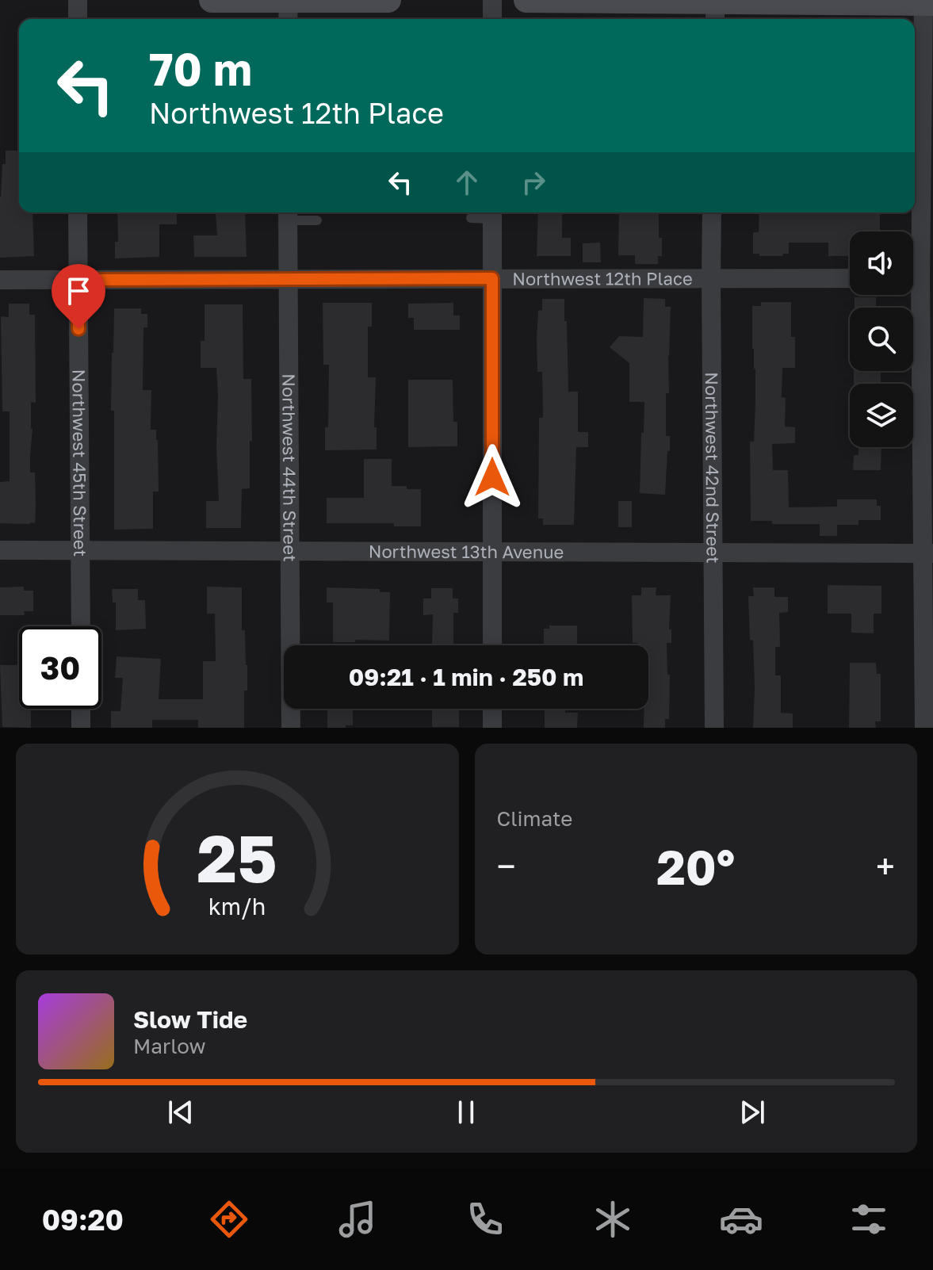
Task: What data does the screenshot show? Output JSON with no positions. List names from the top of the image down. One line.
{"streets":{"street":["Northwest 12th Place","Northwest 45th Street","Northwest 44th Street","Northwest 42nd Street","Northwest 13th Avenue"]},"crossings":[["Northwest 12th Place","Northwest 45th Street"],["Northwest 12th Place","Northwest 44th Street"],["Northwest 12th Place","Northwest 42nd Street"],["Northwest 45th Street","Northwest 13th Avenue"],["Northwest 44th Street","Northwest 13th Avenue"],["Northwest 42nd Street","Northwest 13th Avenue"]],"page":{"turn":["70 m","Northwest 12th Place"],"limit":"30","trip":"09:21 · 1 min · 250 m","tile":"Climate","heat":["−","20°","+"],"song":["Slow Tide","Marlow"],"tabs":"09:20","gauge":["25","km/h"]}}
